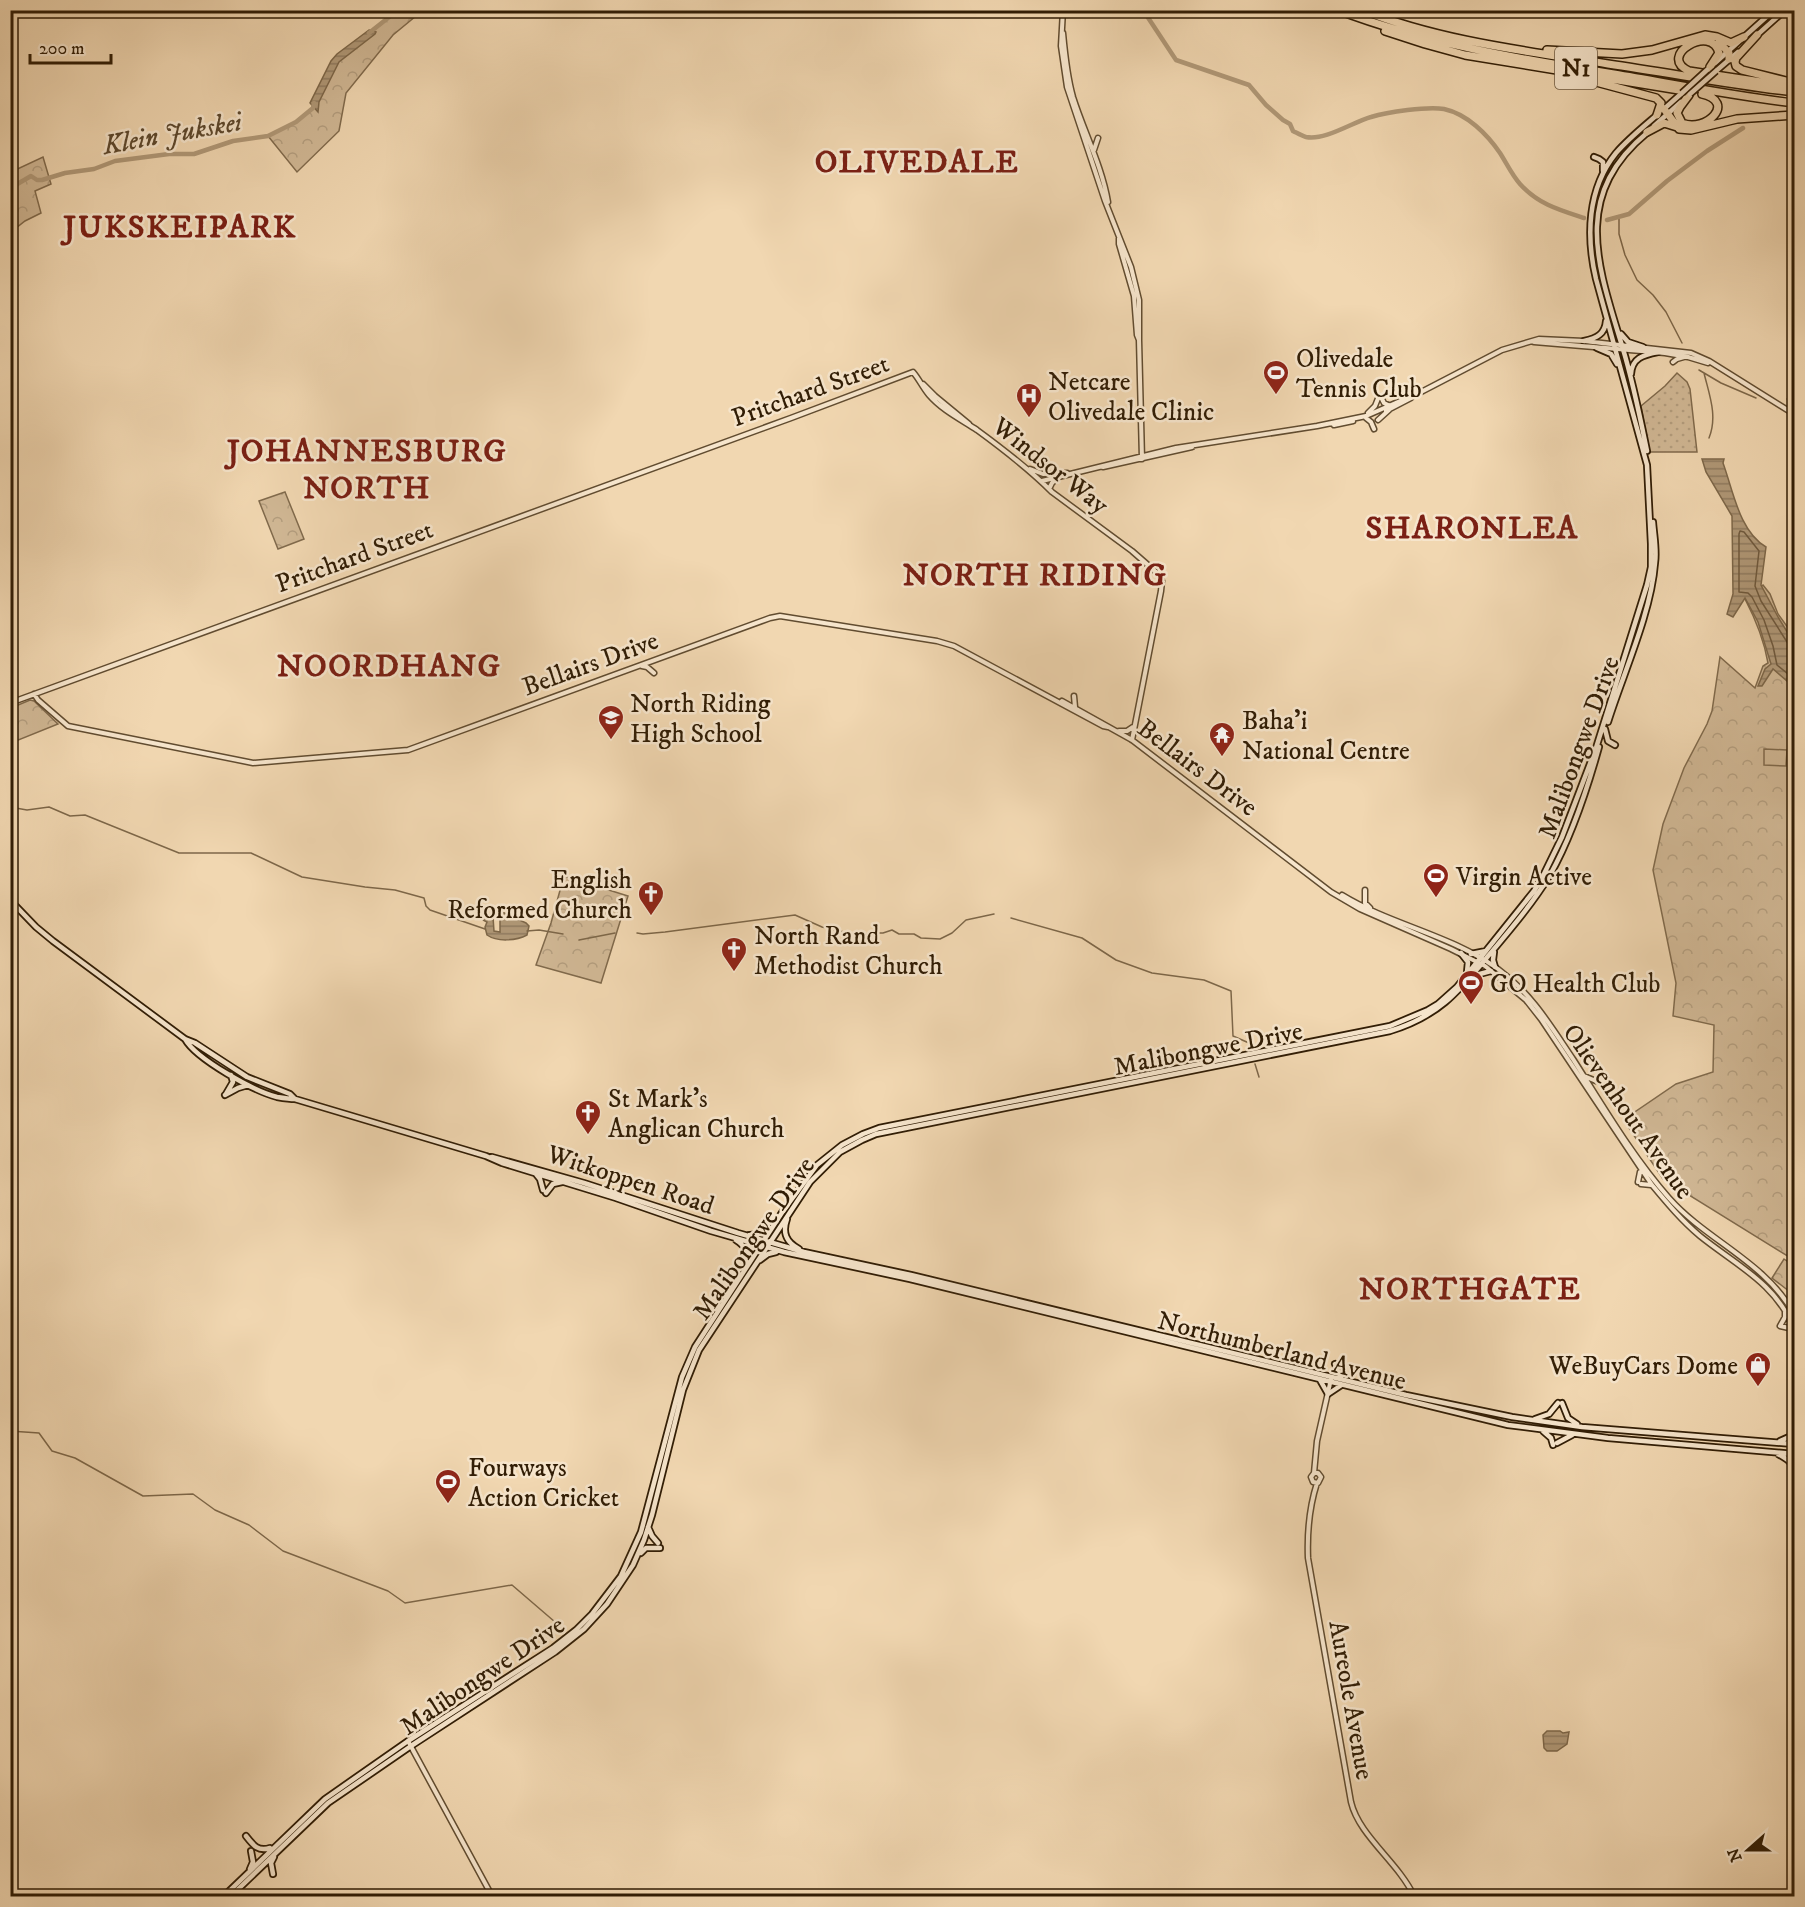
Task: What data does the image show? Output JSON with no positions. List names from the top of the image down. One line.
{"streets":{"highway":["N1"],"main road":["Malibongwe Drive","Witkoppen Road","Northumberland Avenue"],"street":["Pritchard Street","Windsor Way","Bellairs Drive","Olievenhout Avenue","Aureole Avenue"]},"crossings":[["Pritchard Street","Windsor Way"],["Pritchard Street","Bellairs Drive"],["Bellairs Drive","Malibongwe Drive"],["Bellairs Drive","Olievenhout Avenue"],["Malibongwe Drive","Olievenhout Avenue"],["Malibongwe Drive","Witkoppen Road"],["Malibongwe Drive","Northumberland Avenue"],["Witkoppen Road","Northumberland Avenue"],["Northumberland Avenue","Aureole Avenue"]],"districts":["OLIVEDALE","JUKSKEIPARK","JOHANNESBURG NORTH","SHARONLEA","NORTH RIDING","NOORDHANG","NORTHGATE"],"water":["Klein Jukskei"],"places":{"sports":["Olivedale Tennis Club","Virgin Active","GO Health Club","Fourways Action Cricket"],"hospital":["Netcare Olivedale Clinic"],"school or university":["North Riding High School"],"temple":["Baha'i National Centre"],"church":["English Reformed Church","North Rand Methodist Church","St Mark's Anglican Church"],"shop":["WeBuyCars Dome"]},"scale_bar":"200 m","north":"left"}
